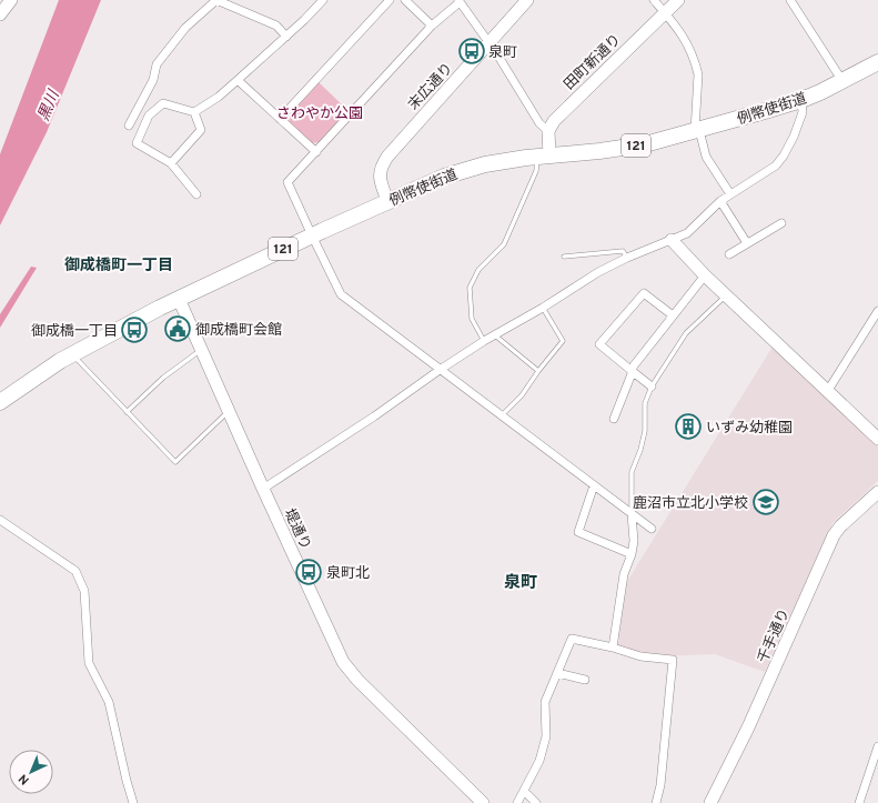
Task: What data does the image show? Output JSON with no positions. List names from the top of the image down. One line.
{"streets":{"highway":["例幣使街道","121"],"street":["田町新通り","末広通り","堤通り","千手通り"]},"crossings":[["末広通り","例幣使街道"],["例幣使街道","堤通り"]],"districts":["御成橋町一丁目","泉町"],"water":["黒川"],"parks":["さわやか公園"],"places":{"bus stop":["泉町","御成橋一丁目","泉町北"],"public building":["御成橋町会館"],"building":["いずみ幼稚園"],"school or university":["鹿沼市立北小学校"]},"north":"bottom left"}
